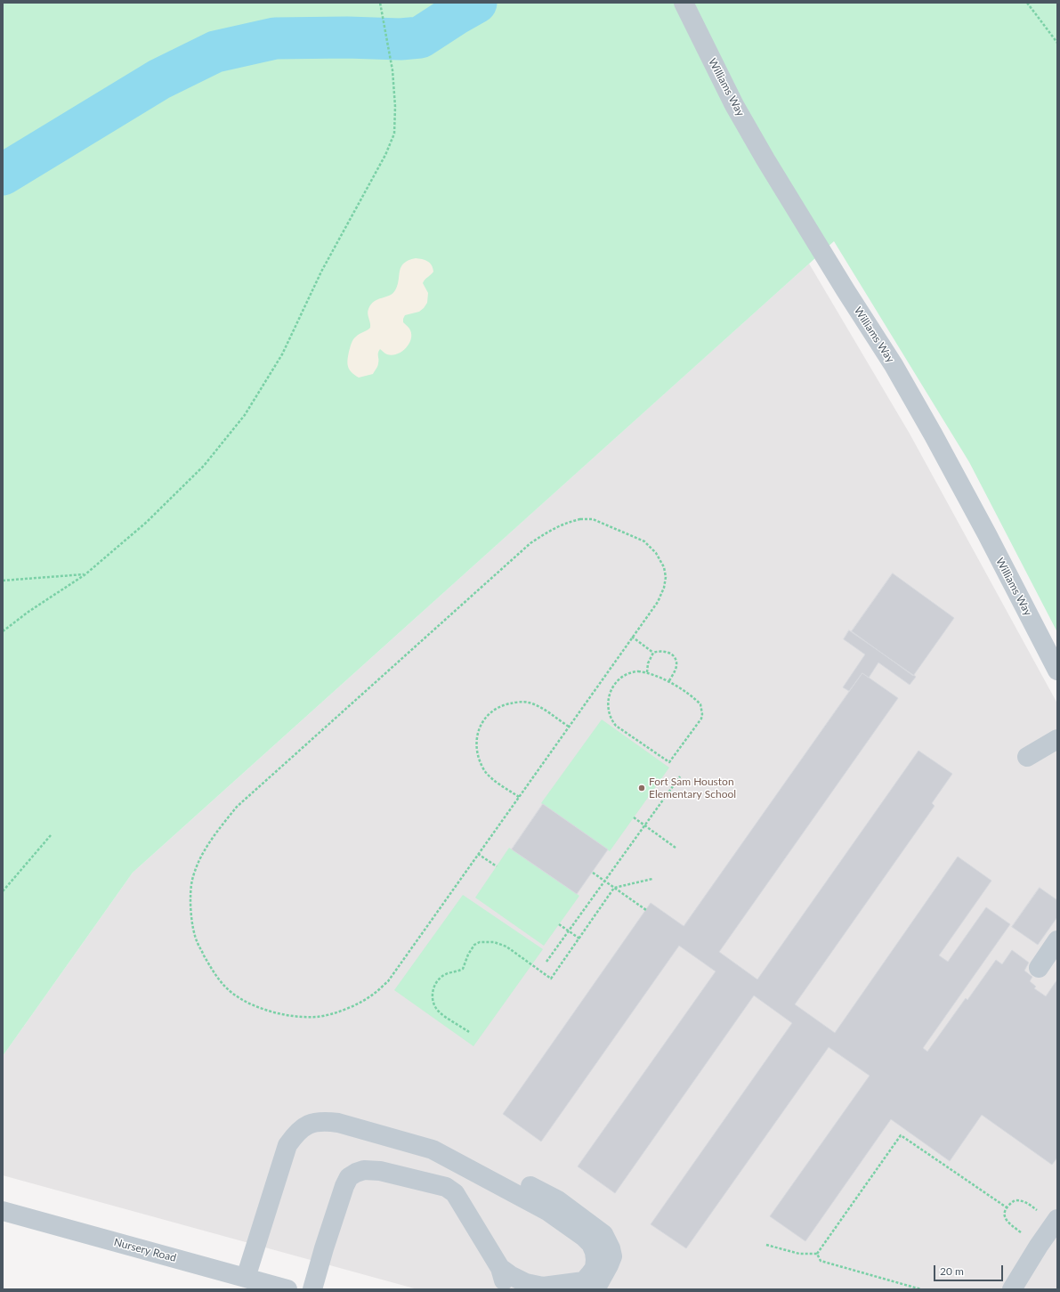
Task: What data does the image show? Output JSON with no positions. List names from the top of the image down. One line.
{"streets":{"street":["Williams Way","Nursery Road"]},"places":["Fort Sam Houston Elementary School"],"scale_bar":"20 m"}
